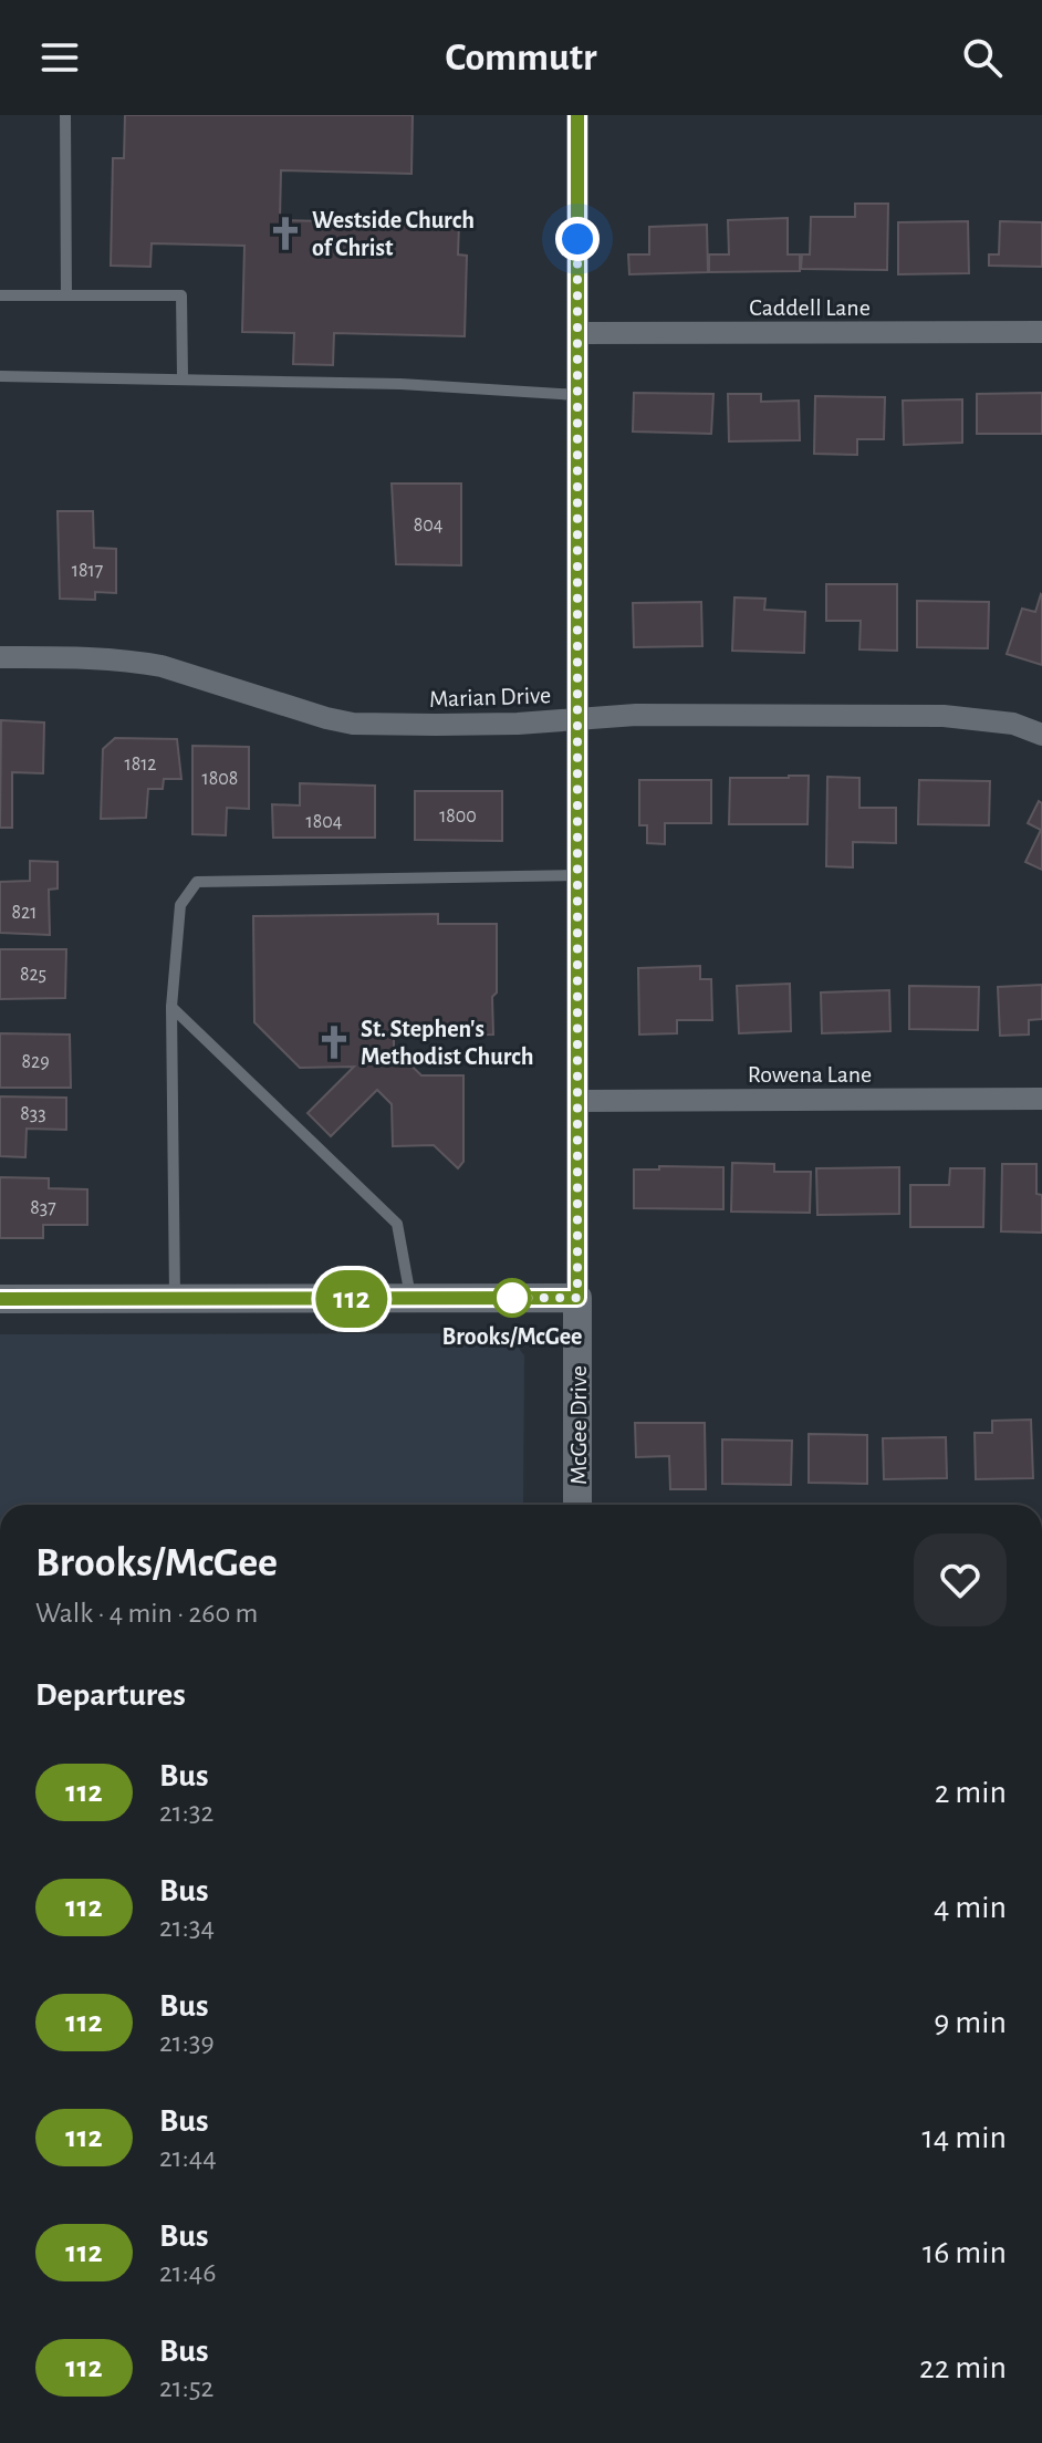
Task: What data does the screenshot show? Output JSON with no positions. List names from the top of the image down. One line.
{"streets":{"street":["Caddell Lane","Marian Drive","Rowena Lane","McGee Drive"]},"crossings":[["Caddell Lane","McGee Drive"],["Marian Drive","McGee Drive"],["Rowena Lane","McGee Drive"]],"places":{"church":["Westside Church of Christ","St. Stephen's Methodist Church"],"other":["Brooks/McGee"]},"lines":["bus line 112"],"house_numbers":["804","1817","1812","1808","1800","1804","821","825","829","833","837"],"page":{"header":"Commutr","on_map":"112","heading":[["Brooks/McGee","Walk · 4 min · 260 m"],"Departures"],"list":[{"mark":"112","name":"Bus","note":"21:32","value":"2 min"},{"mark":"112","name":"Bus","note":"21:34","value":"4 min"},{"mark":"112","name":"Bus","note":"21:39","value":"9 min"},{"mark":"112","name":"Bus","note":"21:44","value":"14 min"},{"mark":"112","name":"Bus","note":"21:46","value":"16 min"},{"mark":"112","name":"Bus","note":"21:52","value":"22 min"}]}}
